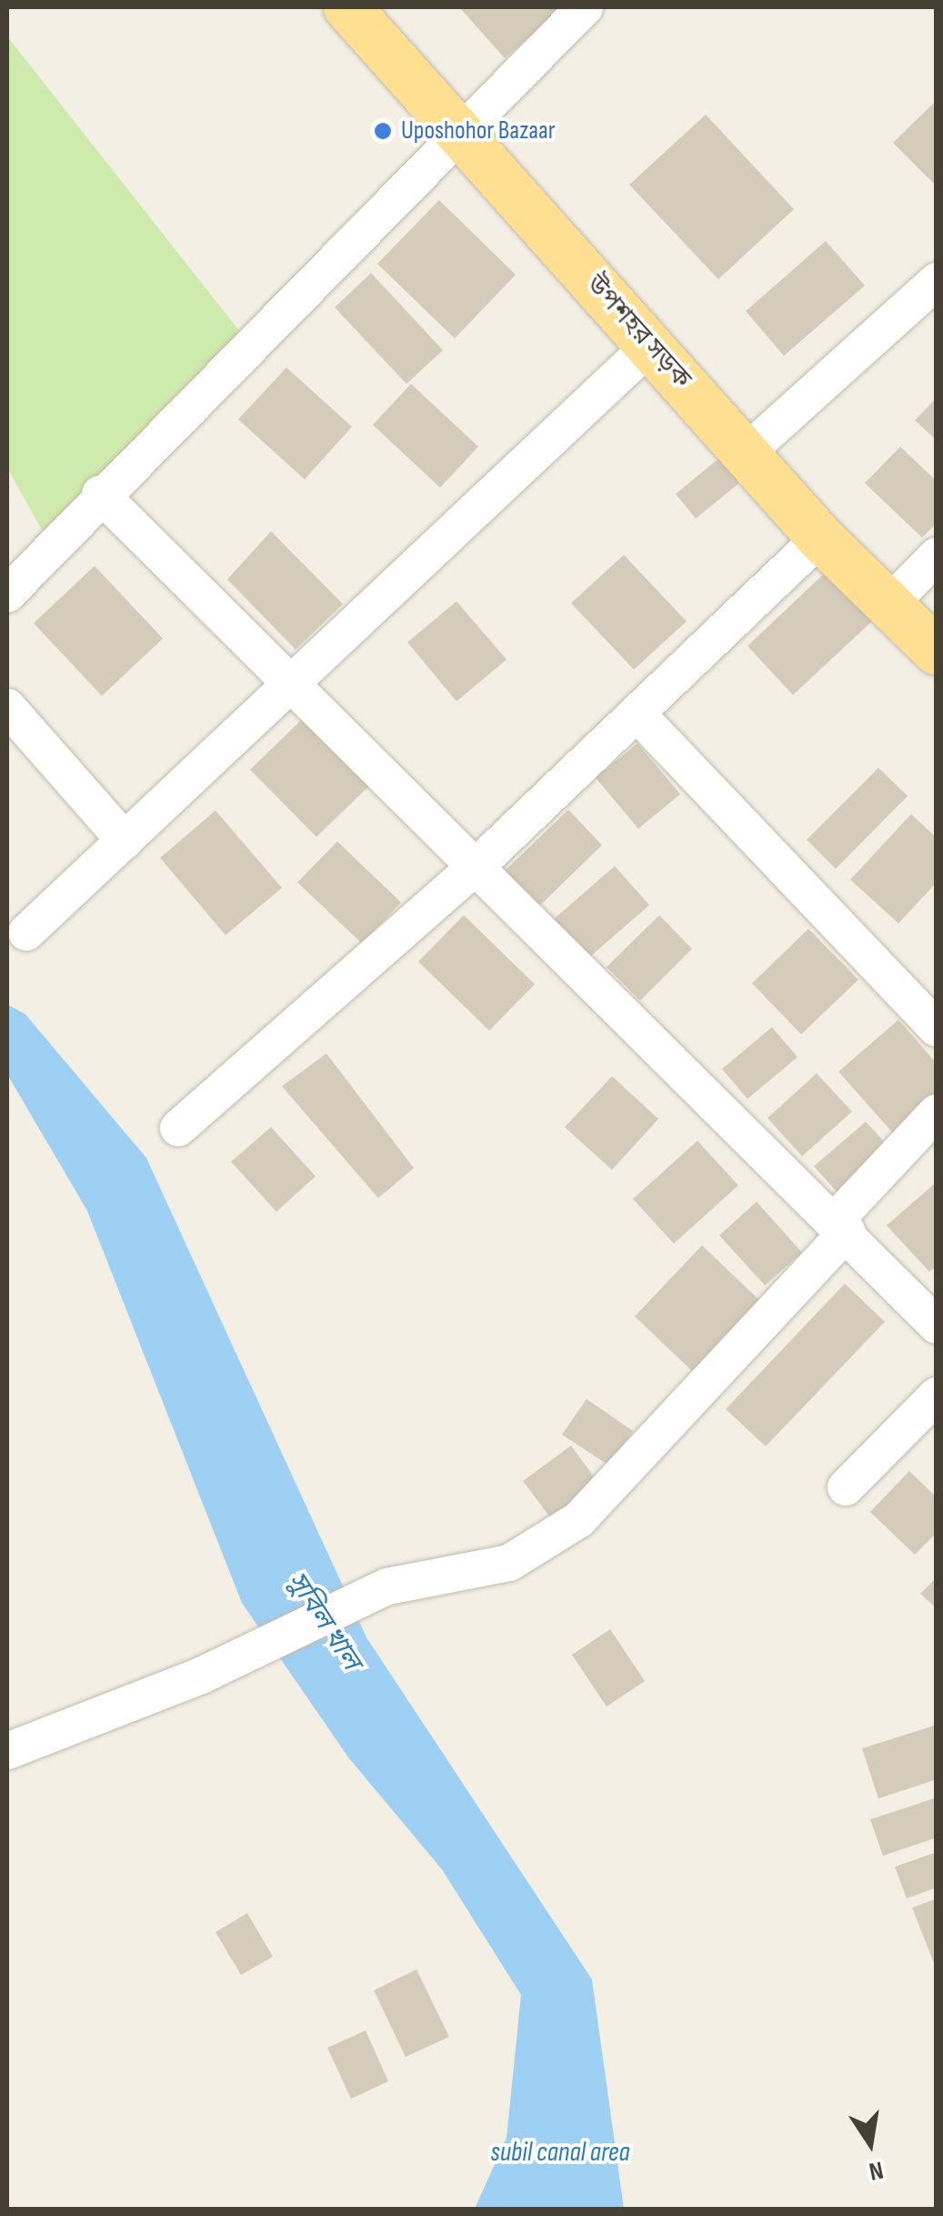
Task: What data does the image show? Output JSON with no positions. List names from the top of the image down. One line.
{"streets":{"main road":["উপশহর সড়ক"]},"water":["সুবিল খাল","subil canal area"],"places":["Uposhohor Bazaar"],"north":"bottom"}
